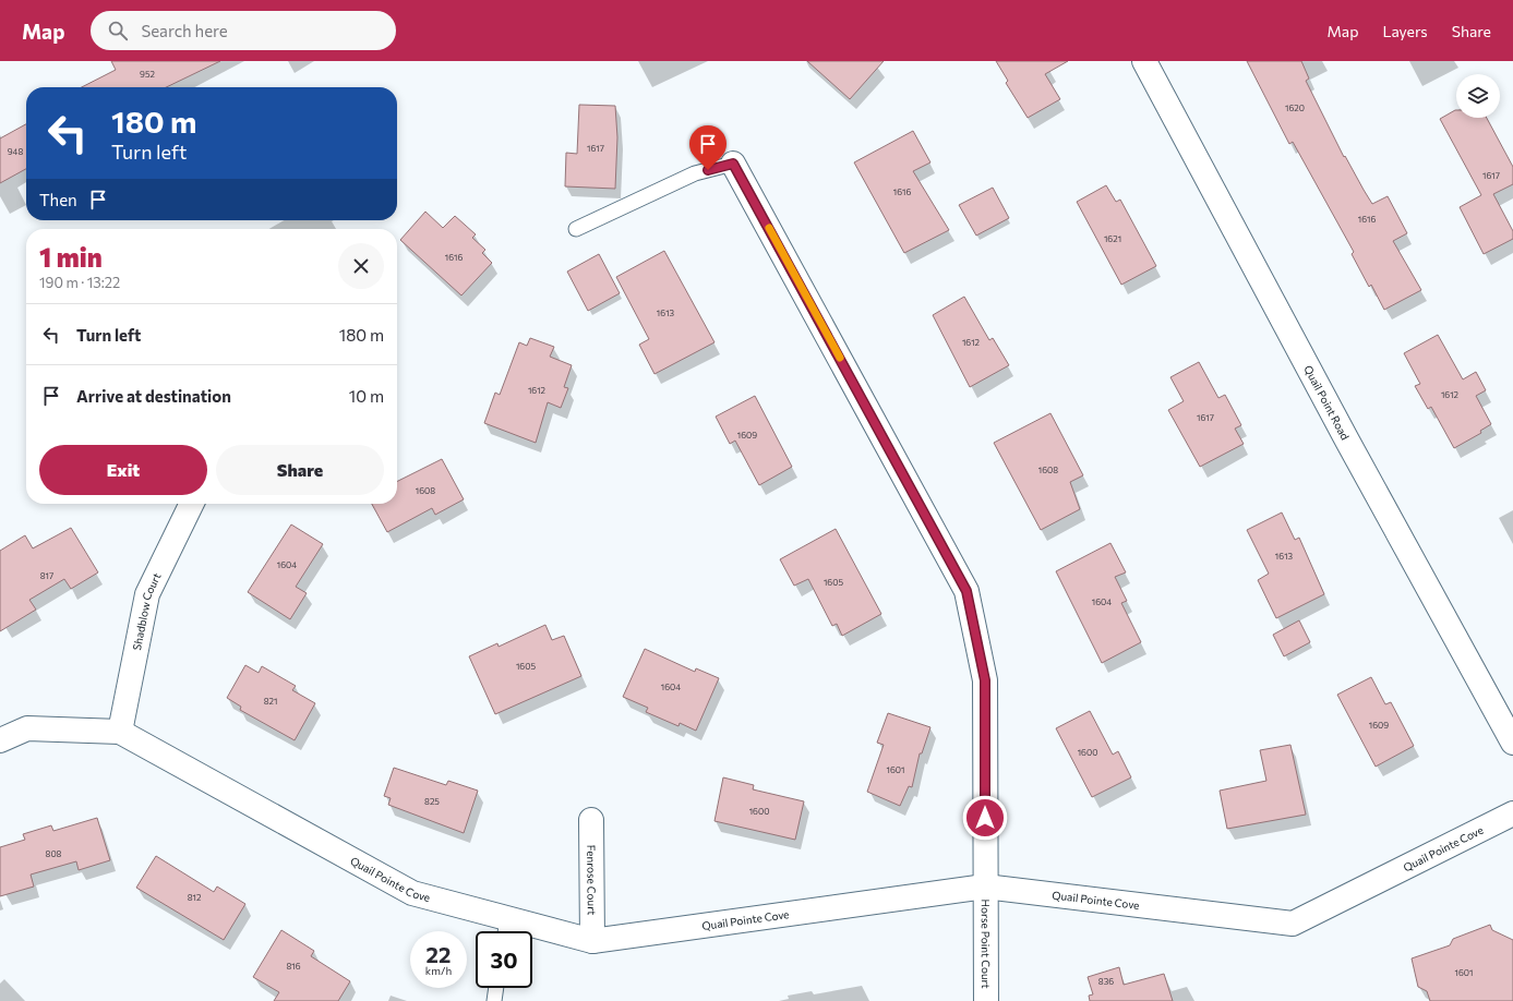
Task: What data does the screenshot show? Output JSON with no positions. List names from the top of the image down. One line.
{"streets":{"street":["Quail Point Road","Shadblow Court","Quail Pointe Cove","Fenrose Court","Horse Point Court"]},"crossings":[["Shadblow Court","Quail Pointe Cove"],["Quail Pointe Cove","Fenrose Court"],["Quail Pointe Cove","Horse Point Court"]],"house_numbers":["952","1620","1617","948","1617","1616","1616","1621","1616","1613","1612","1612","1612","1617","1609","1608","1608","1613","1604","817","1605","1604","1605","1604","821","1609","1600","1601","825","1600","808","812","816","1601","836"],"page":{"header":"Map","search":"Search here","nav":["Map","Layers","Share"],"turn":["180 m","Turn left"],"then":"Then","heading":["1 min","190 m · 13:22"],"list":[{"name":"Turn left","value":"180 m"},{"name":"Arrive at destination","value":"10 m"}],"buttons":["Exit","Share"],"speed":"22 km/h","limit":"30"}}
